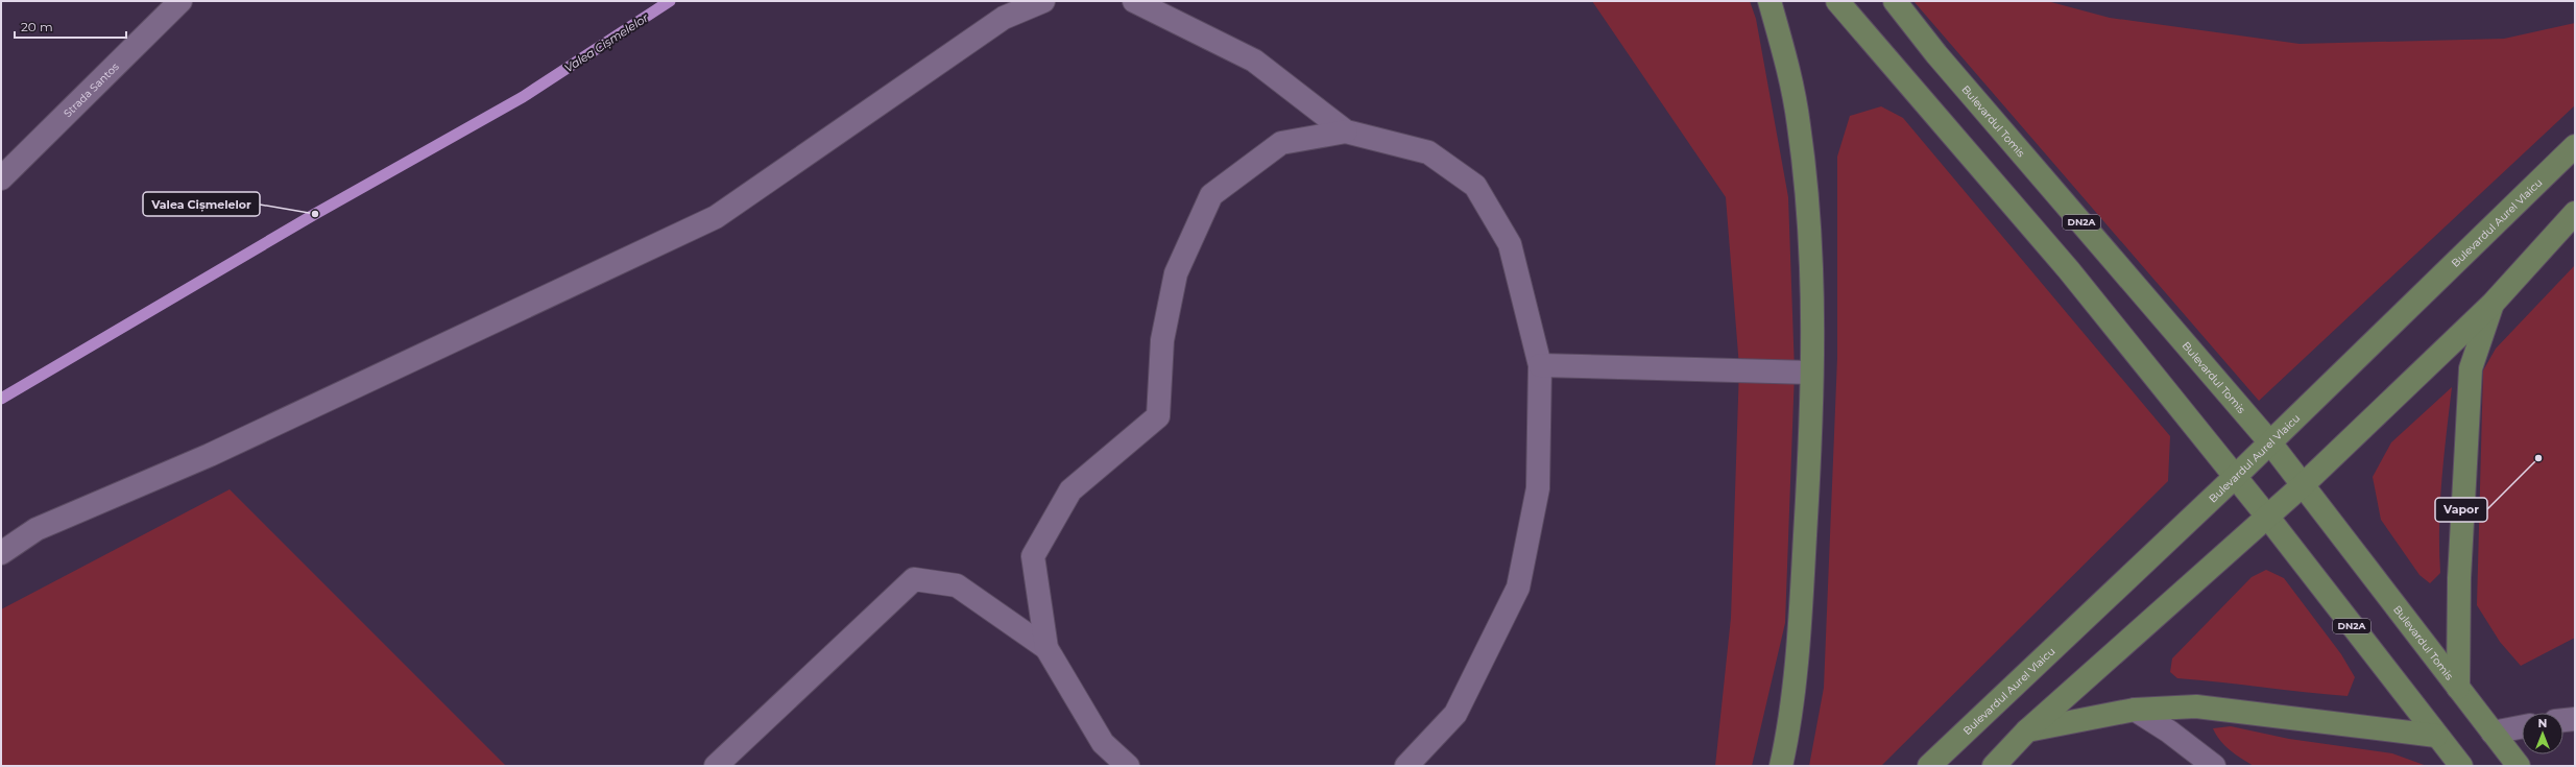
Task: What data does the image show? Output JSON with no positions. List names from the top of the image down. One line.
{"streets":{"main road":["Bulevardul Tomis","DN2A","Bulevardul Aurel Vlaicu"],"street":["Strada Santos"]},"crossings":[["Bulevardul Tomis","Bulevardul Aurel Vlaicu"],["DN2A","Bulevardul Aurel Vlaicu"]],"water":["Valea Cișmelelor"],"places":["Valea Cișmelelor","Vapor"],"scale_bar":"20 m","north":"top"}
